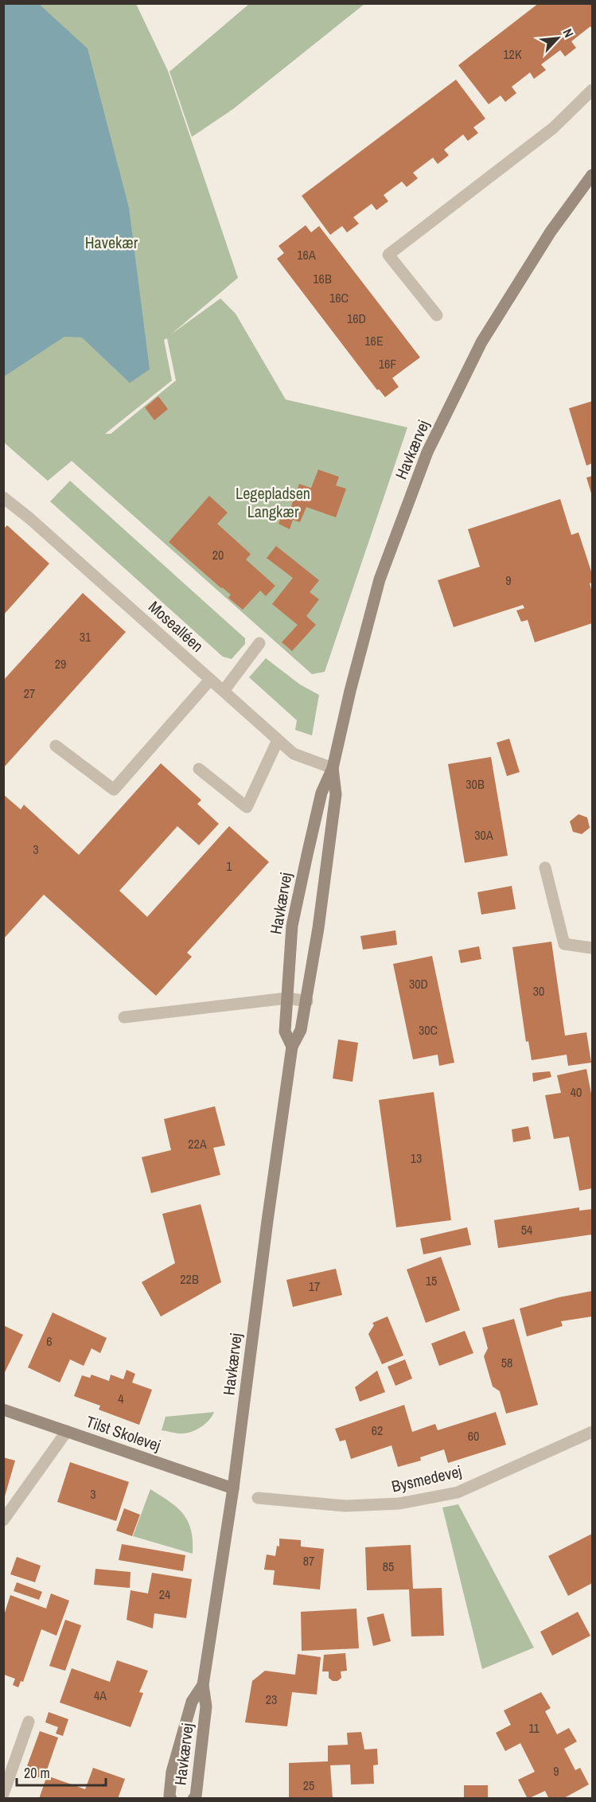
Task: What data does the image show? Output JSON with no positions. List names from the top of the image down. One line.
{"streets":{"street":["Havkærvej","Mosealléen","Tilst Skolevej","Bysmedevej"]},"crossings":[["Havkærvej","Mosealléen"],["Havkærvej","Tilst Skolevej"]],"parks":["Havekær","Legepladsen Langkær"],"house_numbers":["12K","16A","16B","16C","16D","16E","16F","20","9","31","29","27","30B","30A","3","1","30D","30","30C","40","22A","13","54","22B","15","17","6","58","4","62","60","3","87","85","24","4A","23","11","9","25"],"scale_bar":"20 m","north":"top right"}
